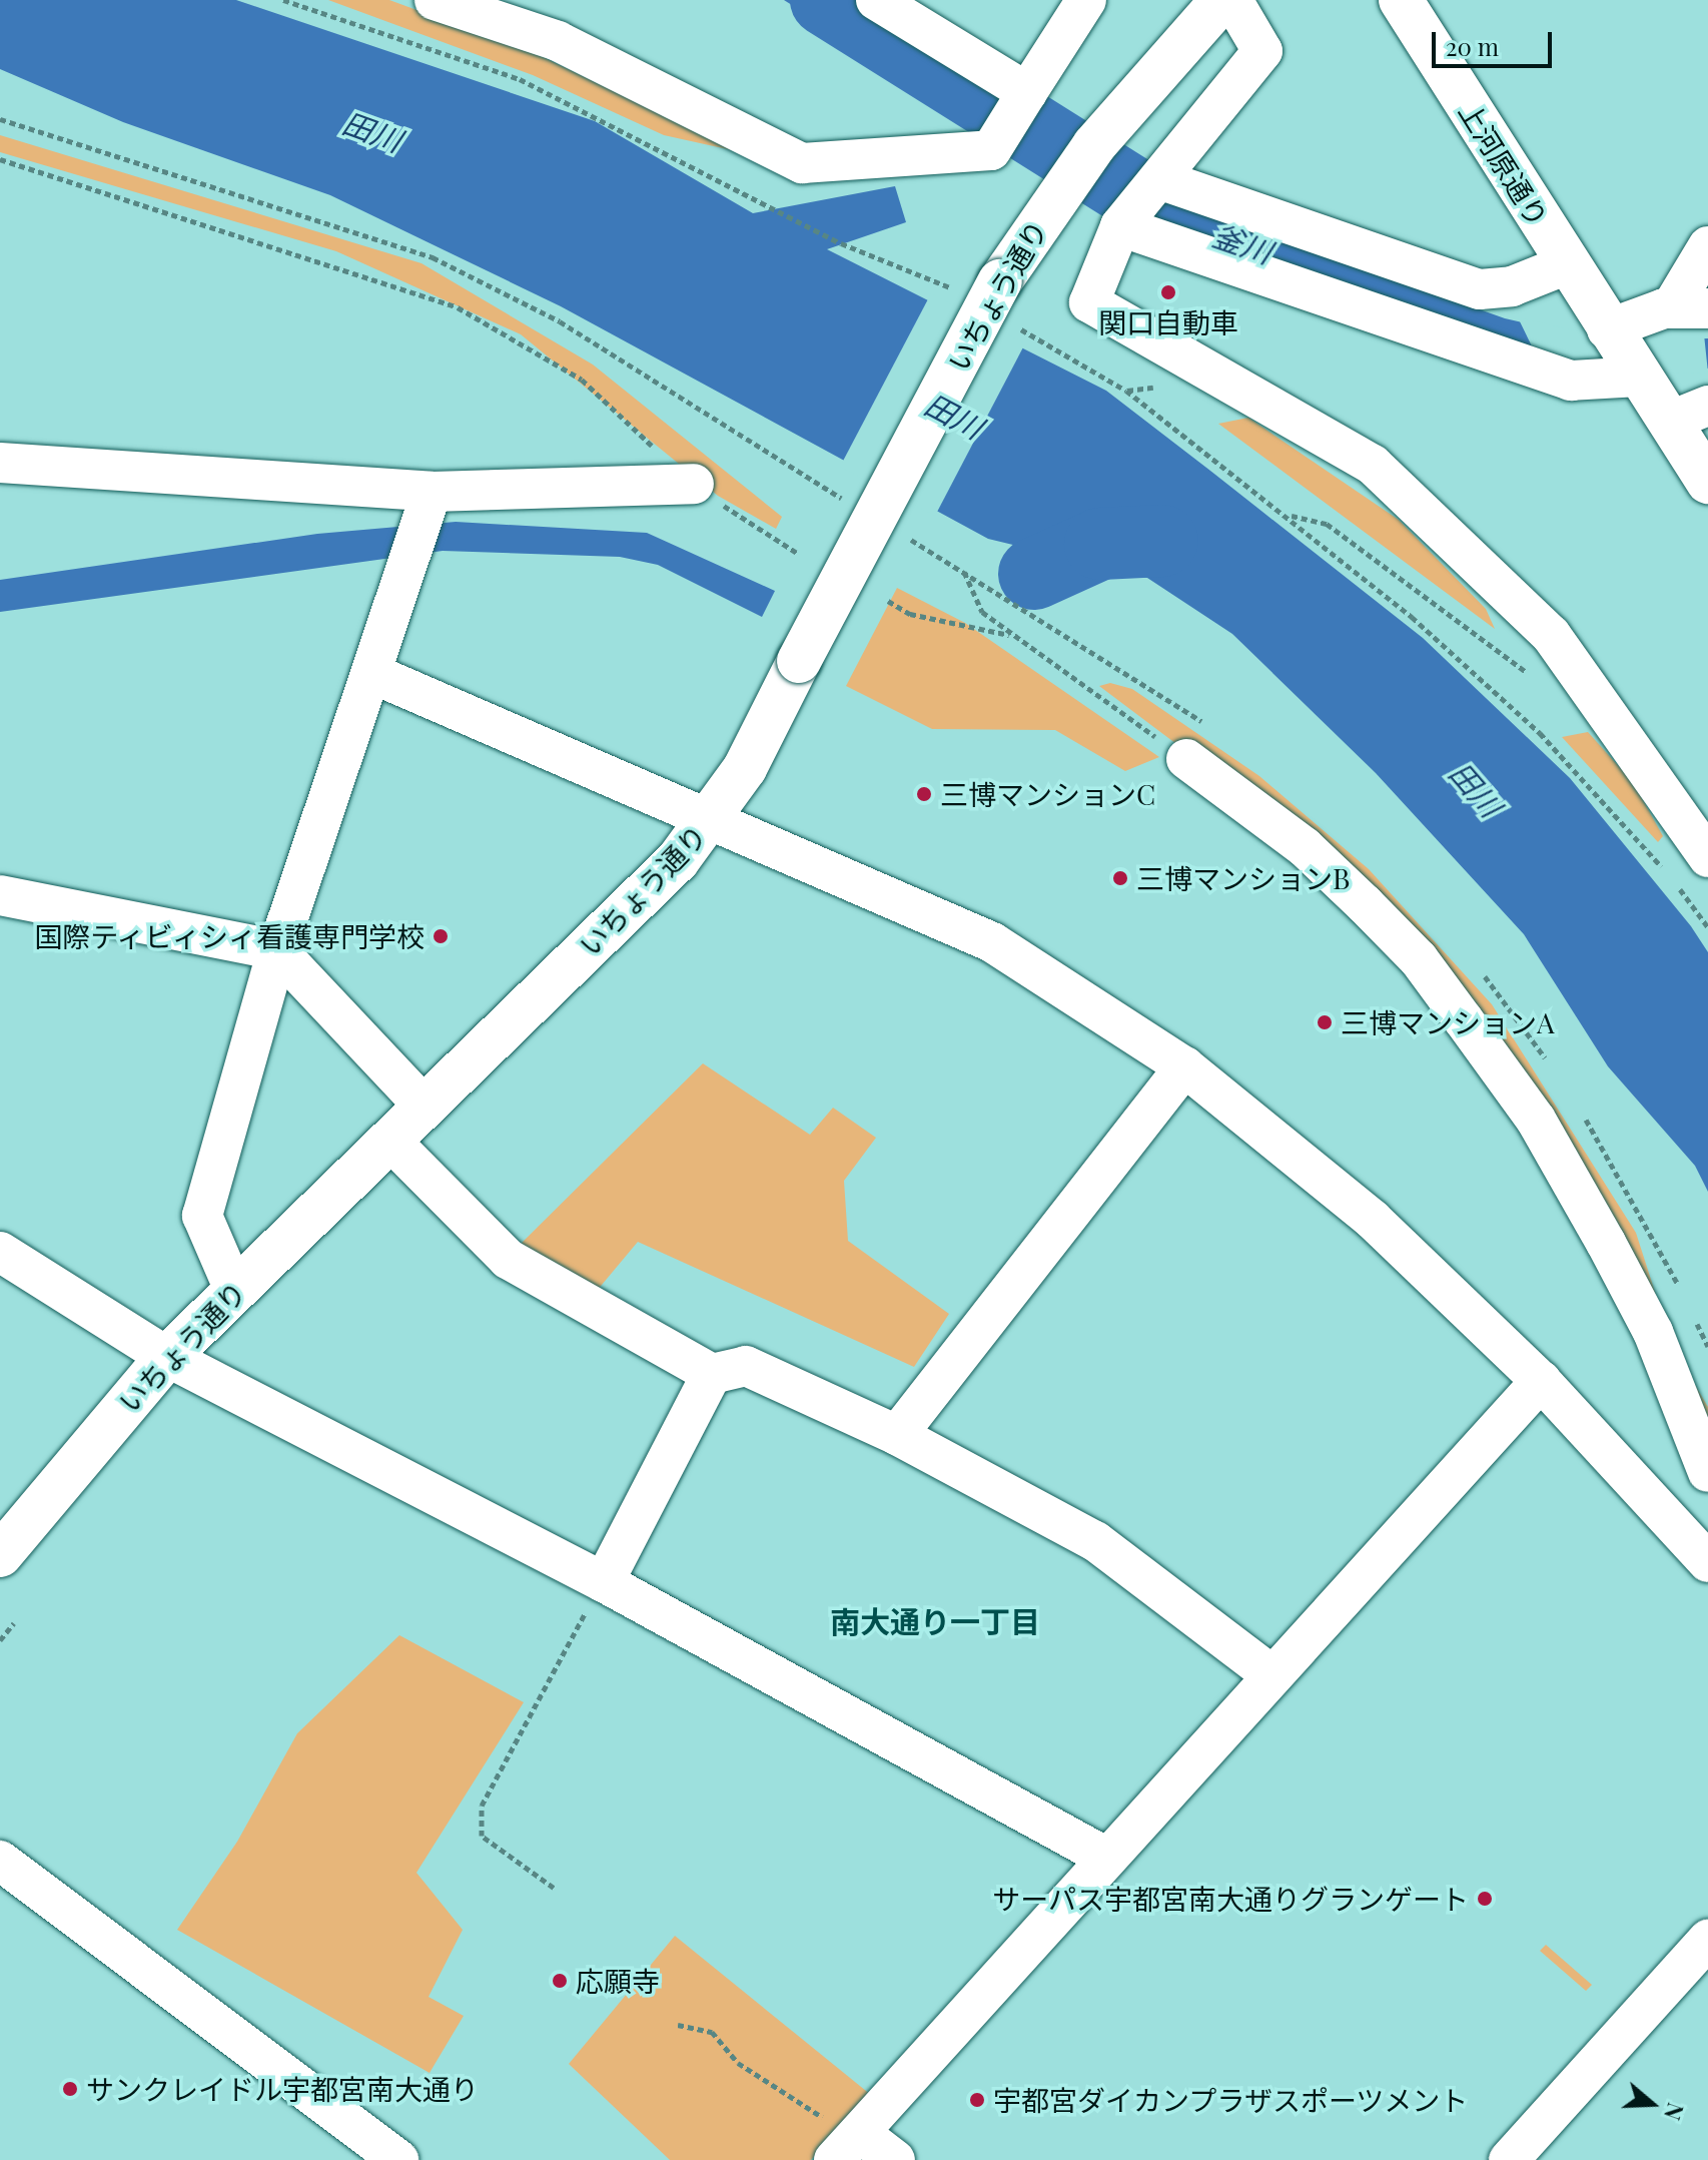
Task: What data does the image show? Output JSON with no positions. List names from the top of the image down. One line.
{"streets":{"street":["上河原通り","いちょう通り"]},"districts":["南大通り一丁目"],"water":["田川","釜川"],"places":["関口自動車","三博マンションC","三博マンションB","国際ティビィシィ看護専門学校","三博マンションA","サーパス宇都宮南大通りグランゲート","応願寺","サンクレイドル宇都宮南大通り","宇都宮ダイカンプラザスポーツメント"],"scale_bar":"20 m","north":"right"}
